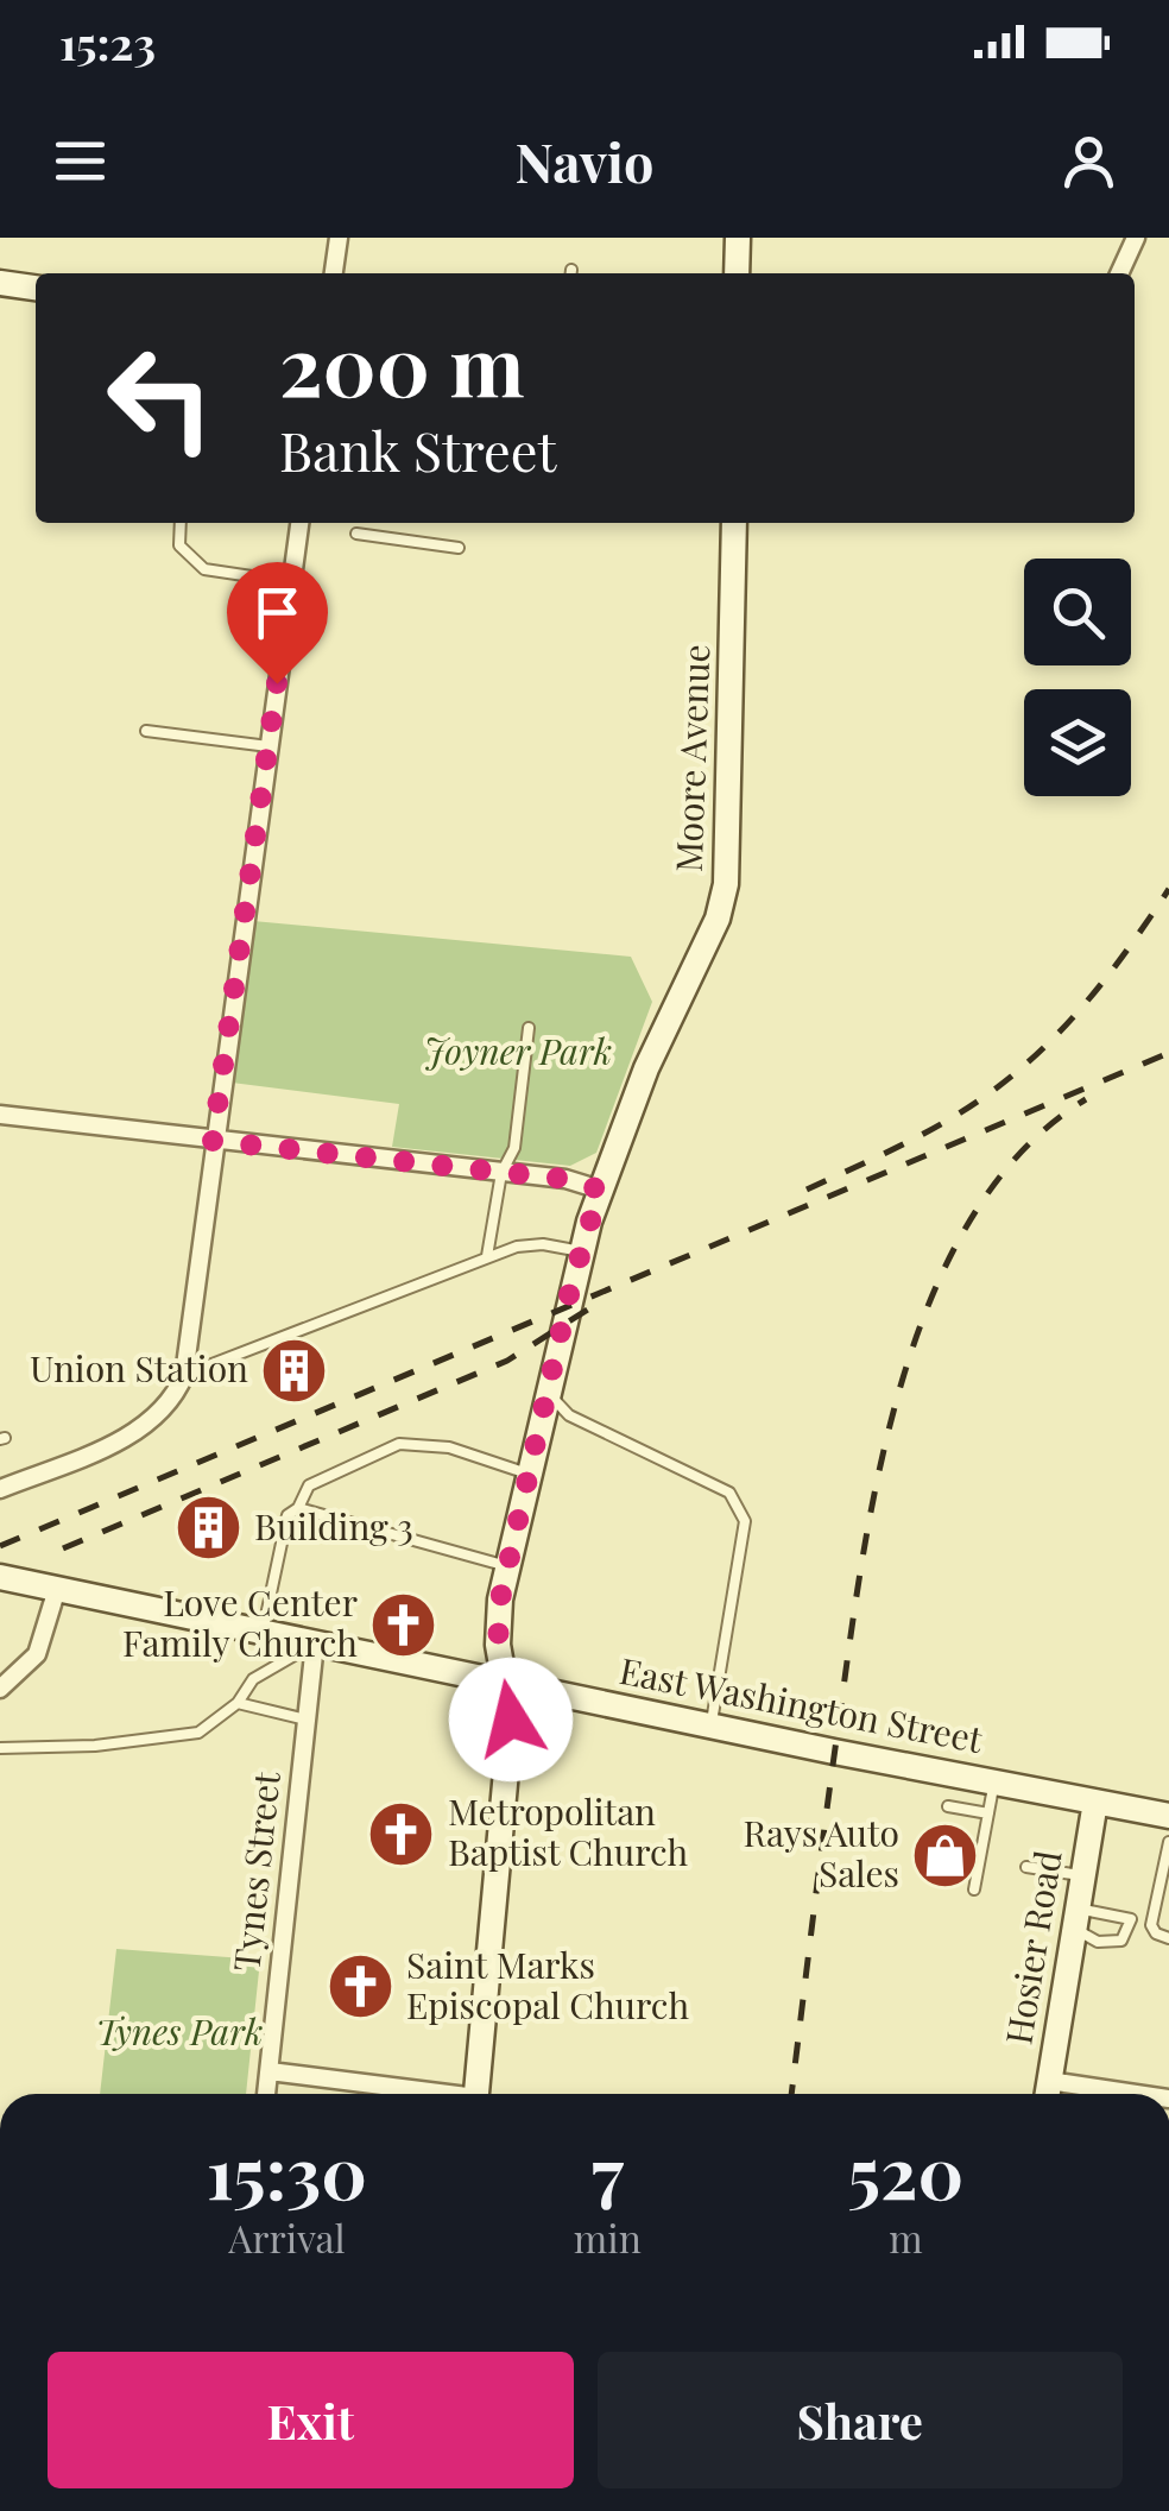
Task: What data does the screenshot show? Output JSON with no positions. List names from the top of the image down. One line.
{"streets":{"street":["Moore Avenue","East Washington Street","Tynes Street","Hosier Road"]},"crossings":[["Moore Avenue","East Washington Street"],["East Washington Street","Tynes Street"],["East Washington Street","Hosier Road"]],"parks":["Joyner Park","Tynes Park"],"places":{"building":["Union Station","Building 3"],"church":["Love Center Family Church","Metropolitan Baptist Church","Saint Marks Episcopal Church"],"shop":["Rays Auto Sales"]},"page":{"status":"15:23","header":"Navio","turn":["200 m","Bank Street"],"eta":["15:30","Arrival","7","min","520","m"],"buttons":["Exit","Share"]}}
